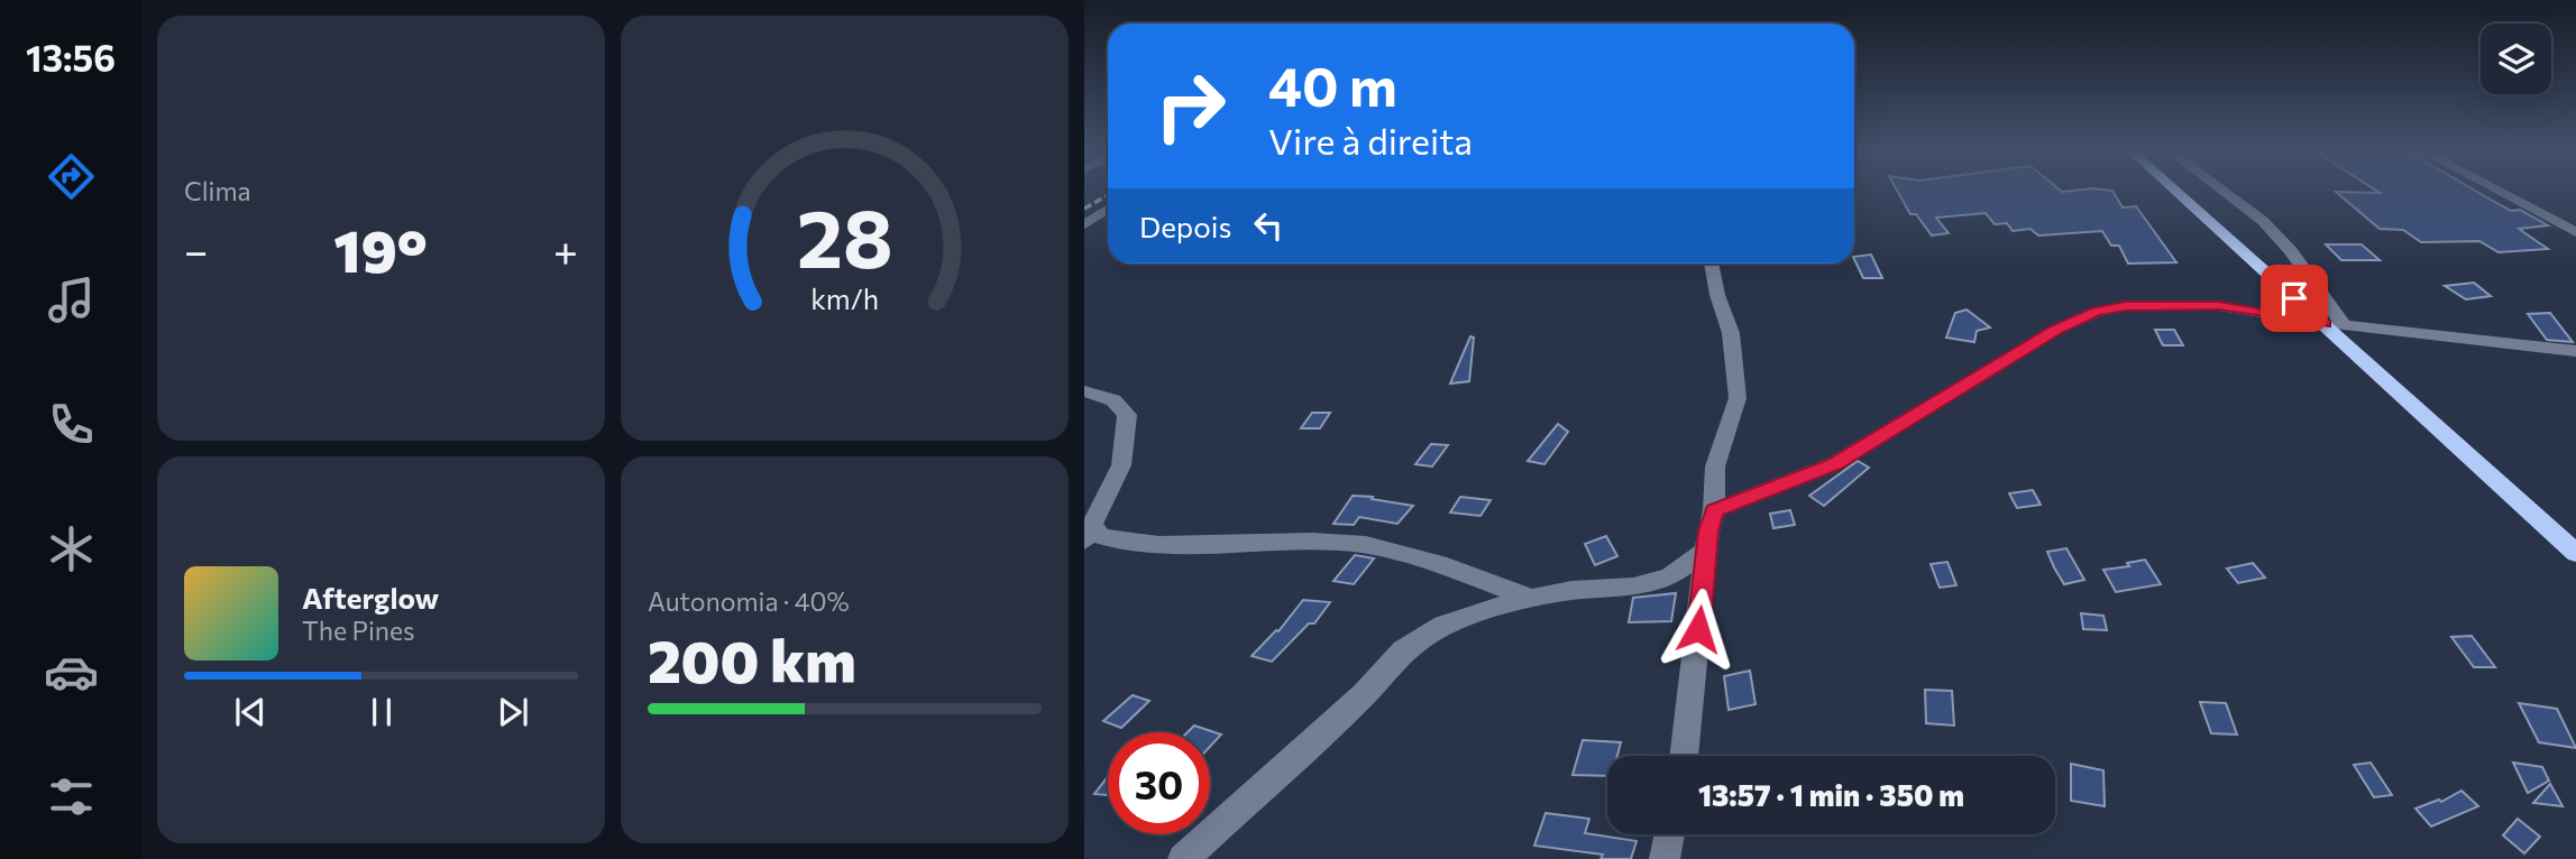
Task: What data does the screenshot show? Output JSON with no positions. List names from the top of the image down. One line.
{"page":{"tabs":"13:56","tile":["Clima",["Autonomia · 40%","200 km"]],"turn":["40 m","Vire à direita"],"then":"Depois","heat":["−","19°","+"],"song":["Afterglow","The Pines"],"limit":"30","trip":"13:57 · 1 min · 350 m","gauge":["28","km/h"]}}
